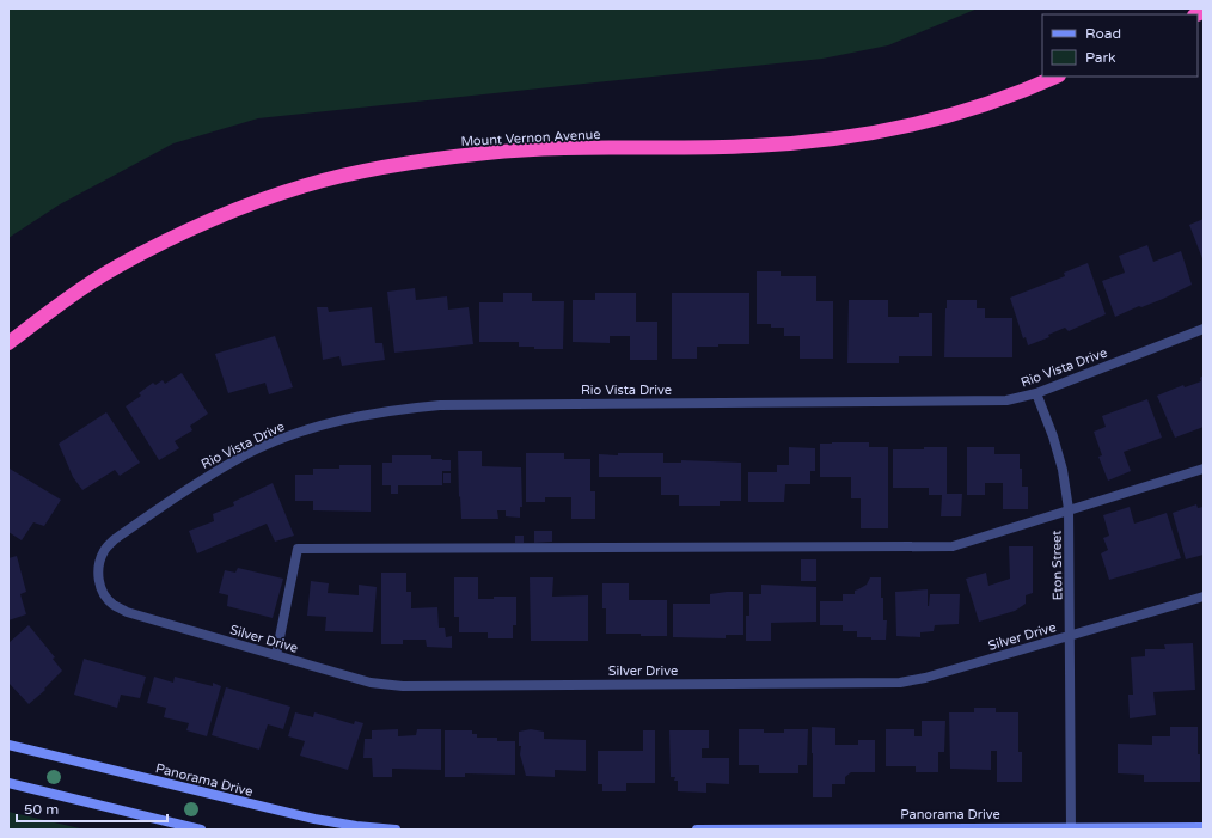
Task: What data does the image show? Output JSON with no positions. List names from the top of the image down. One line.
{"streets":{"highway":["Mount Vernon Avenue"],"main road":["Panorama Drive"],"street":["Rio Vista Drive","Eton Street","Silver Drive"]},"crossings":[["Rio Vista Drive","Eton Street"],["Rio Vista Drive","Silver Drive"],["Eton Street","Silver Drive"],["Eton Street","Panorama Drive"]],"legend":["Road","Park"],"scale_bar":"50 m"}
